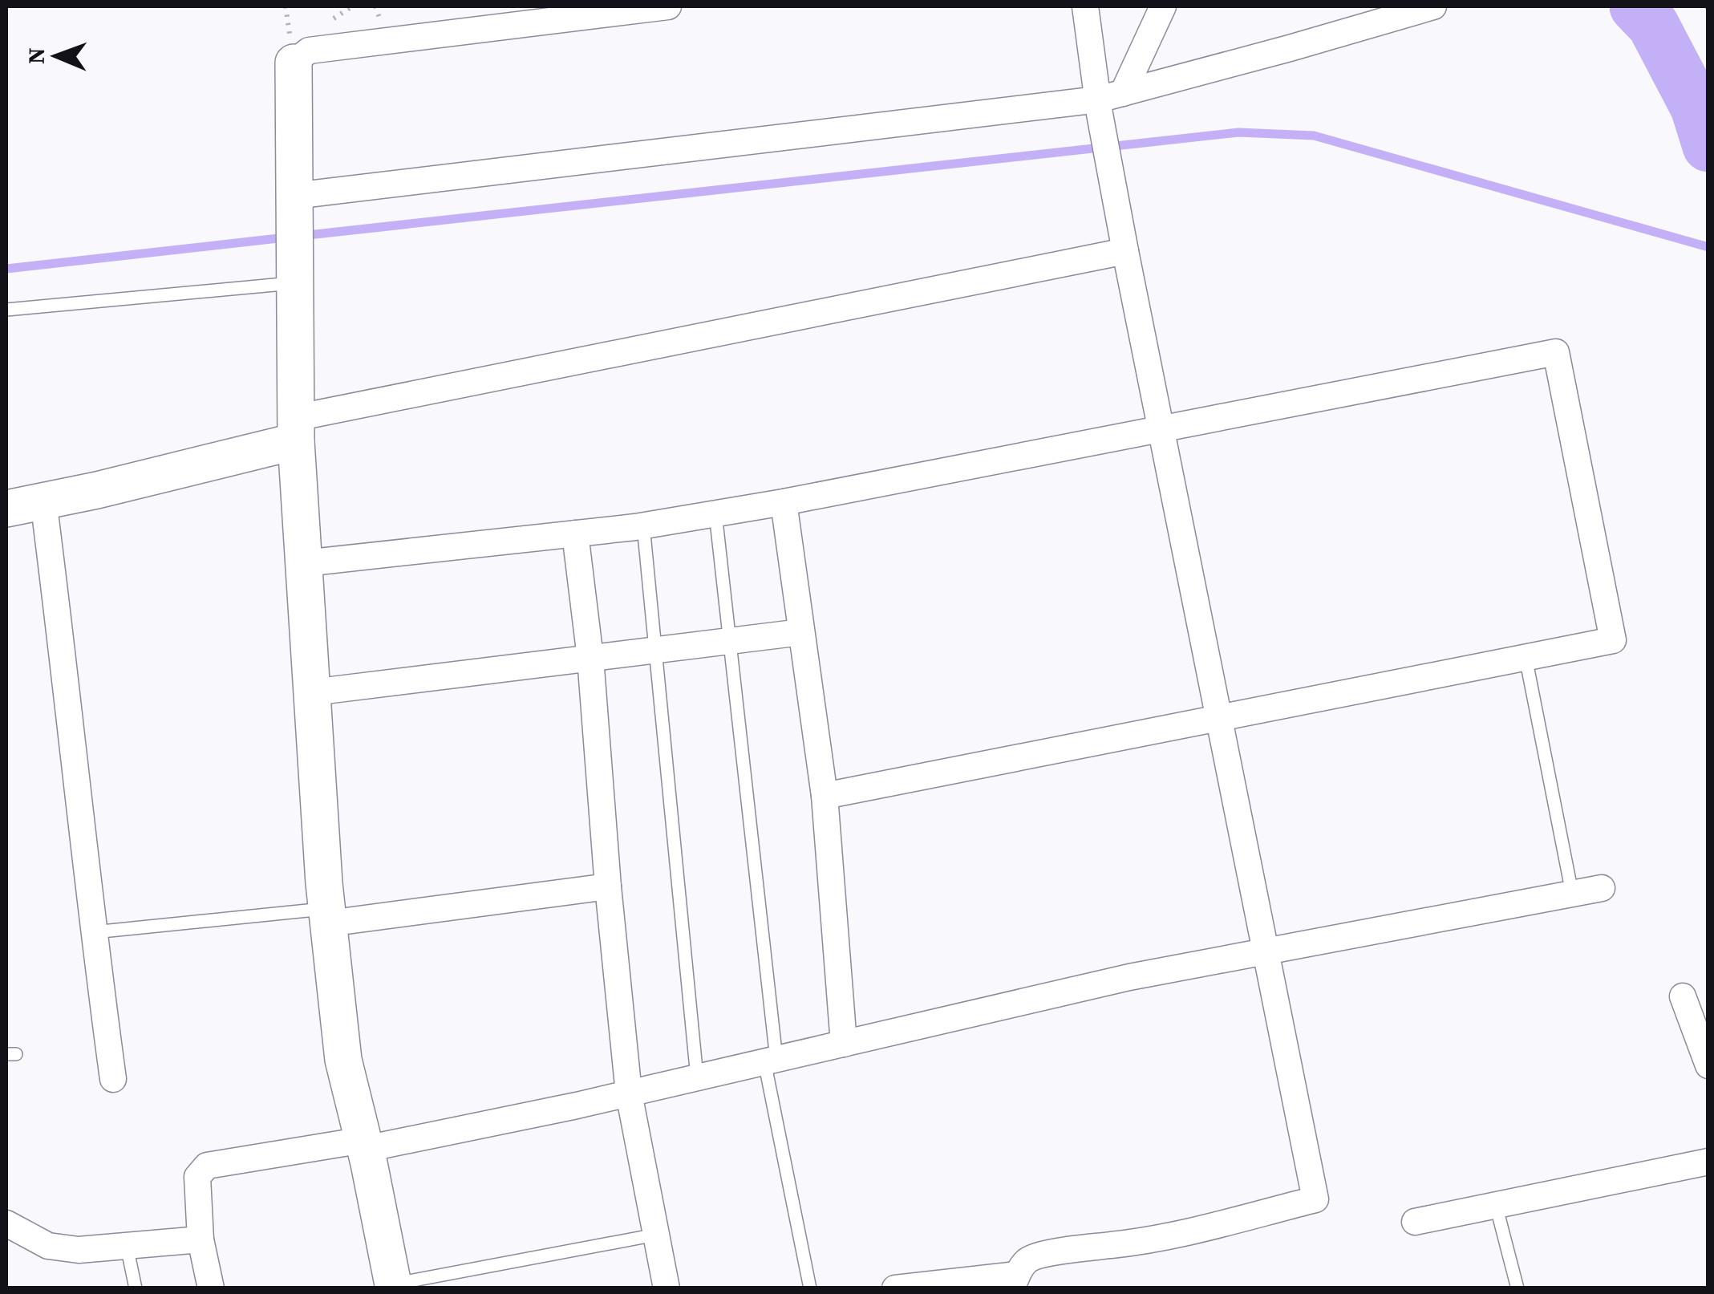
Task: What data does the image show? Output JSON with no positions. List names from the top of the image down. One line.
{"north":"left"}
